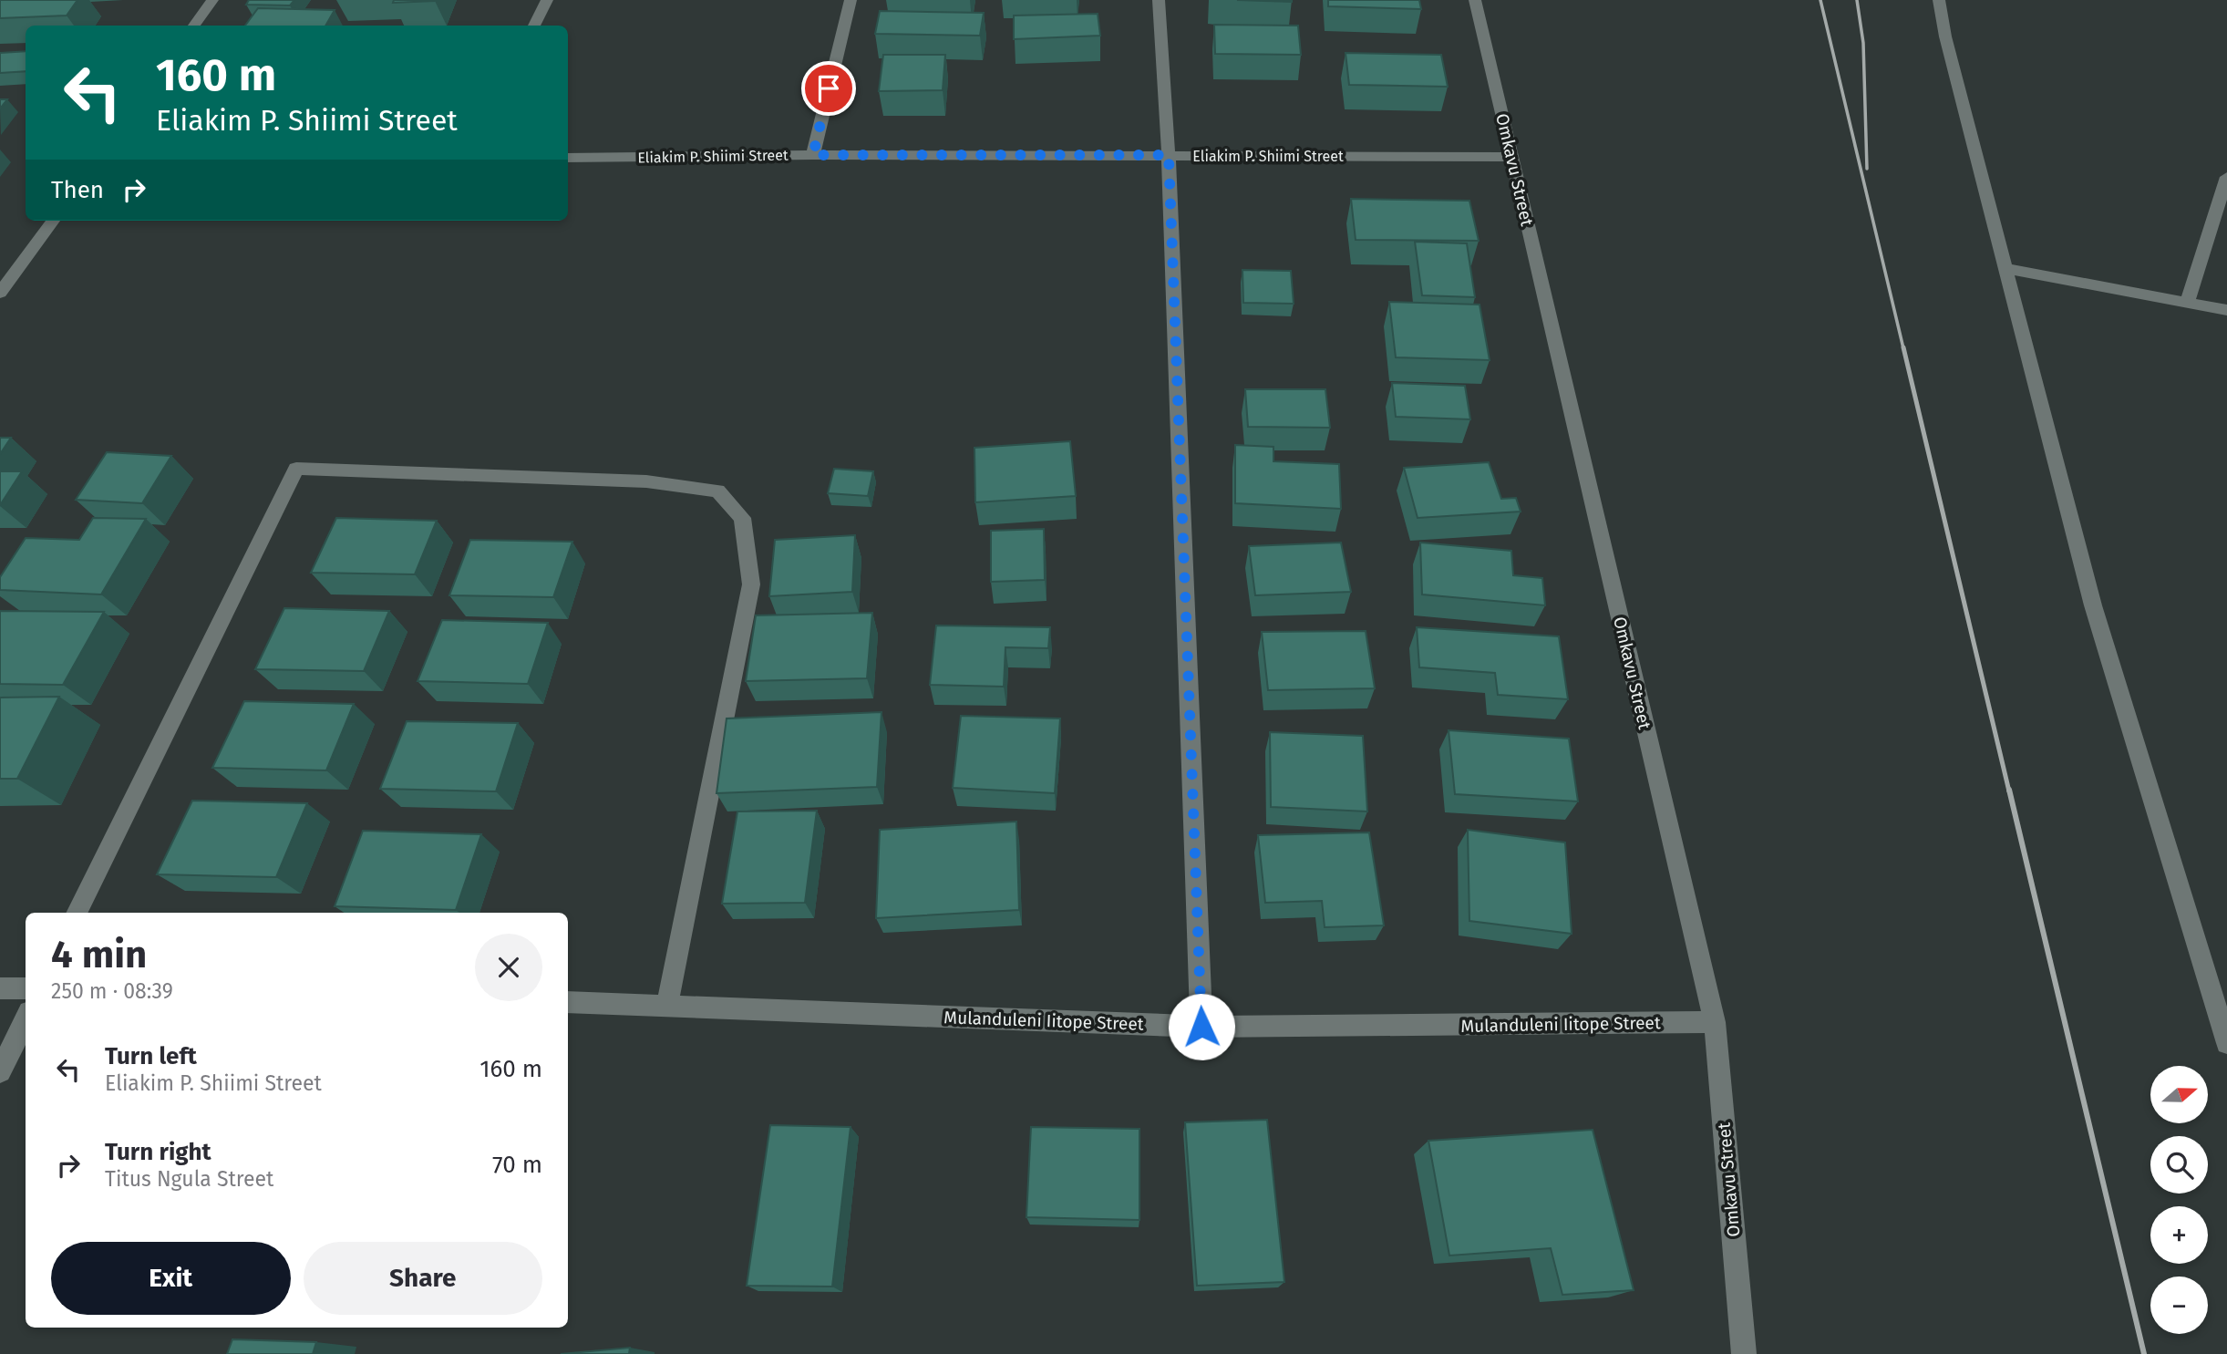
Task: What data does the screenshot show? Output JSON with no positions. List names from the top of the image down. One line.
{"streets":{"street":["Eliakim P. Shiimi Street","Omkavu Street","Mulanduleni Iitope Street"]},"crossings":[["Eliakim P. Shiimi Street","Omkavu Street"],["Omkavu Street","Mulanduleni Iitope Street"]],"north":"right","page":{"turn":["160 m","Eliakim P. Shiimi Street"],"then":"Then","heading":["4 min","250 m · 08:39"],"list":[{"name":"Turn left","note":"Eliakim P. Shiimi Street","value":"160 m"},{"name":"Turn right","note":"Titus Ngula Street","value":"70 m"}],"map_buttons":["+","−"],"buttons":["Exit","Share"]}}
